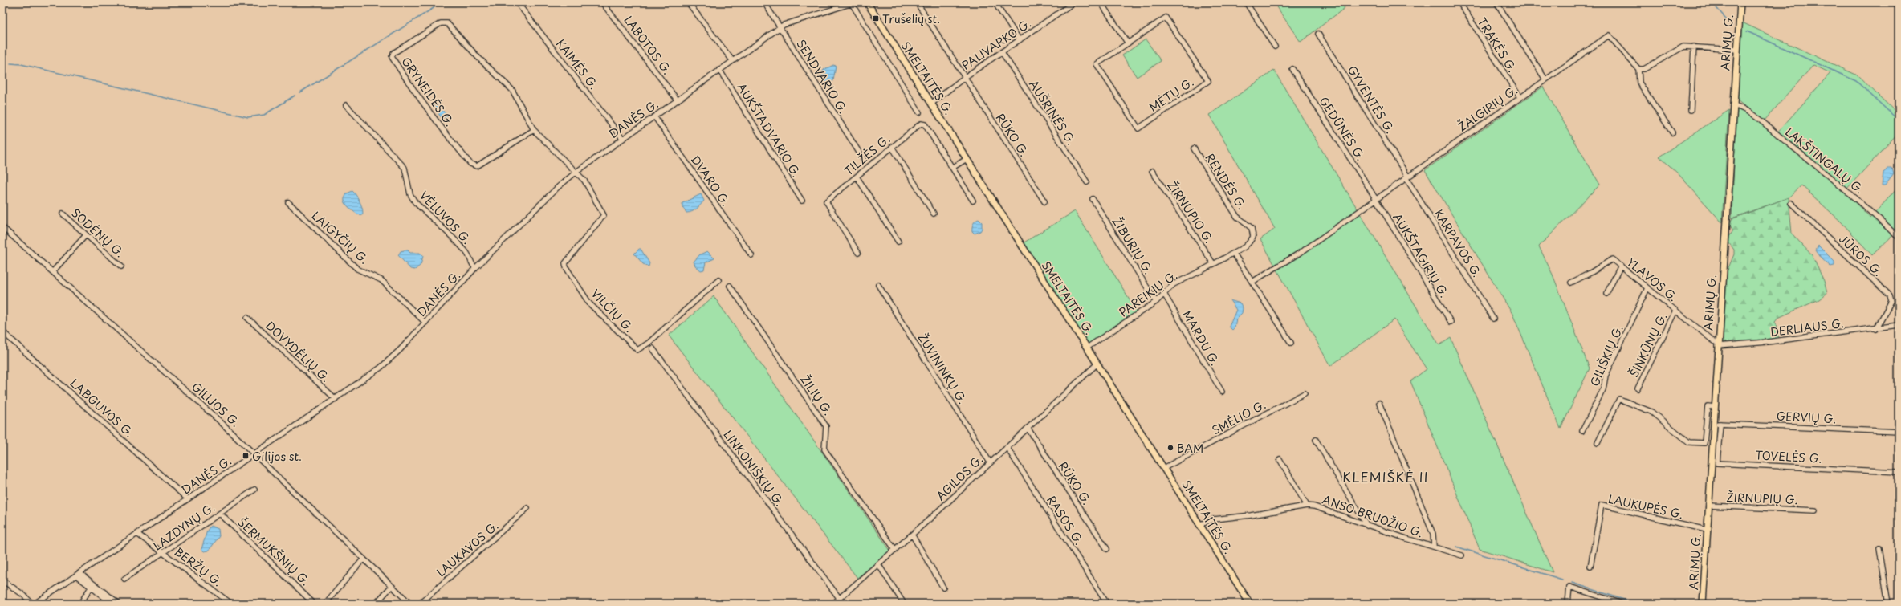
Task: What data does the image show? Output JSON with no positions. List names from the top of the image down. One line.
{"streets":{"main road":["ARIMŲ G.","SMELTAITĖS G."],"street":["PALIVARKO G.","LABOTOS G.","TRAKĖS G.","KAIMĖS G.","SENDVARIO G.","GRYNEIDĖS G.","MĖTŲ G.","GYVENTĖS G.","ŽALGIRIŲ G.","AUŠRINĖS G.","DANĖS G.","GEDŪNĖS G.","AUKŠTADVARIO G.","RŪKO G.","TILŽĖS G.","LAKŠTINGALŲ G.","DVARO G.","RENDĖS G.","ŽIRNUPIO G.","VĖLUVOS G.","SODĖNŲ G.","LAIGYČIŲ G.","KARPAVOS G.","ŽIBURIŲ G.","AUKŠTAGIRIŲ G.","JŪROS G.","YLAVOS G.","PAREIKIŲ G.","VILČIŲ G.","DERLIAUS G.","MARDU G.","ŠINKŪNŲ G.","DOVYDĖLIŲ G.","GILIŠKIŲ G.","ŽUVININKŲ G.","ŽILIŲ G.","GILIJOS G.","LABGUVOS G.","SMĖLIO G.","GERVIŲ G.","TOVELĖS G.","LINKONIŠKIŲ G.","AGILOS G.","ŽIRNUPIŲ G.","LAUKUPĖS G.","ANSO BRUOŽIO G.","RASOS G.","LAZDYNŲ G.","LAUKAVOS G.","ŠERMUKŠNIŲ G.","BERŽŲ G."]},"crossings":[["ARIMŲ G.","LAKŠTINGALŲ G."],["ARIMŲ G.","YLAVOS G."],["ARIMŲ G.","DERLIAUS G."],["ARIMŲ G.","GERVIŲ G."],["ARIMŲ G.","ŽIRNUPIŲ G."],["ARIMŲ G.","LAUKUPĖS G."],["PALIVARKO G.","SMELTAITĖS G."],["PALIVARKO G.","AUŠRINĖS G."],["PALIVARKO G.","RŪKO G."],["LABOTOS G.","DANĖS G."],["TRAKĖS G.","ŽALGIRIŲ G."],["KAIMĖS G.","DANĖS G."],["SENDVARIO G.","DANĖS G."],["SMELTAITĖS G.","PAREIKIŲ G."],["SMELTAITĖS G.","SMĖLIO G."],["SMELTAITĖS G.","AGILOS G."],["SMELTAITĖS G.","ANSO BRUOŽIO G."],["GRYNEIDĖS G.","DANĖS G."],["GRYNEIDĖS G.","VILČIŲ G."],["GYVENTĖS G.","ŽALGIRIŲ G."],["GYVENTĖS G.","KARPAVOS G."],["ŽALGIRIŲ G.","GEDŪNĖS G."],["ŽALGIRIŲ G.","KARPAVOS G."],["ŽALGIRIŲ G.","AUKŠTAGIRIŲ G."],["DANĖS G.","AUKŠTADVARIO G."],["DANĖS G.","DVARO G."],["DANĖS G.","VĖLUVOS G."],["DANĖS G.","LAIGYČIŲ G."],["DANĖS G.","VILČIŲ G."],["DANĖS G.","DOVYDĖLIŲ G."],["DANĖS G.","GILIJOS G."],["DANĖS G.","LABGUVOS G."],["DANĖS G.","BERŽŲ G."],["GEDŪNĖS G.","AUKŠTAGIRIŲ G."],["RŪKO G.","AGILOS G."],["RENDĖS G.","PAREIKIŲ G."],["ŽIRNUPIO G.","PAREIKIŲ G."],["ŽIBURIŲ G.","PAREIKIŲ G."],["JŪROS G.","DERLIAUS G."],["YLAVOS G.","DERLIAUS G."],["YLAVOS G.","ŠINKŪNŲ G."],["YLAVOS G.","GILIŠKIŲ G."],["PAREIKIŲ G.","MARDU G."],["ŽUVININKŲ G.","AGILOS G."],["ŽILIŲ G.","AGILOS G."],["GERVIŲ G.","TOVELĖS G."],["LINKONIŠKIŲ G.","AGILOS G."],["AGILOS G.","RASOS G."],["LAZDYNŲ G.","ŠERMUKŠNIŲ G."],["LAZDYNŲ G.","BERŽŲ G."]],"districts":["KLEMIŠKĖ II"],"places":{"transit":["Trušelių st.","Gilijos st."],"other":["BAM"]}}
